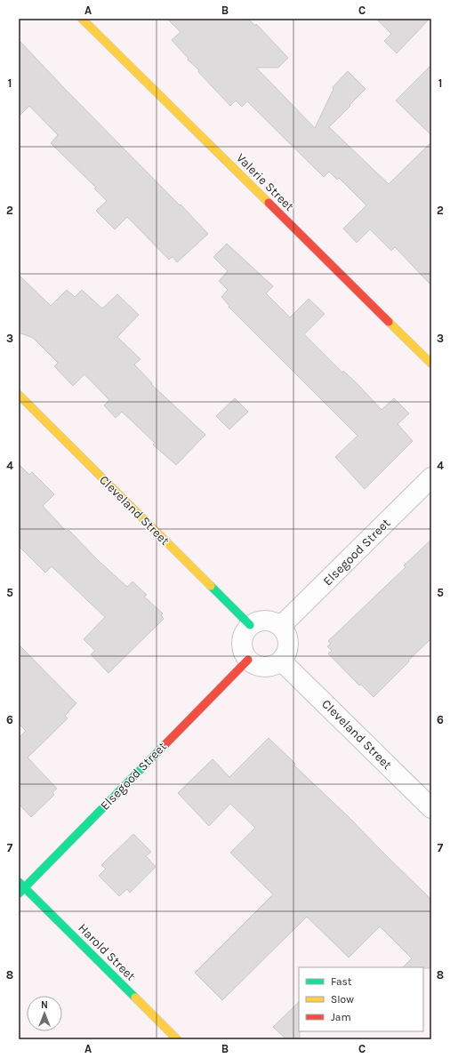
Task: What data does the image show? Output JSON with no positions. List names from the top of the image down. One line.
{"streets":{"street":["Valerie Street","Cleveland Street","Elsegood Street","Harold Street"]},"crossings":[["Cleveland Street","Elsegood Street"],["Elsegood Street","Harold Street"]],"legend":["Fast","Slow","Jam"],"north":"top","grid":{"columns":["A","B","C"],"rows":["1","2","3","4","5","6","7","8"]}}
